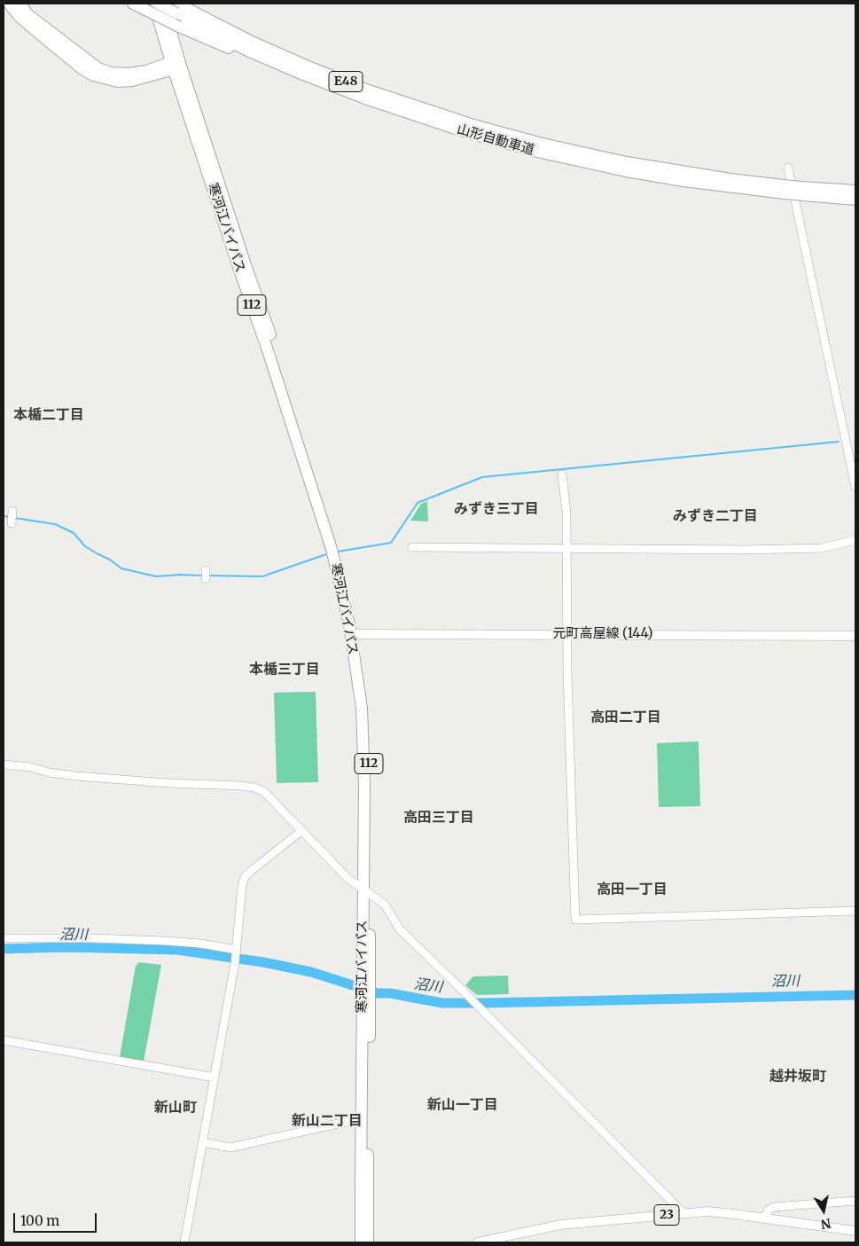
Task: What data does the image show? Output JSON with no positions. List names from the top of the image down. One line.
{"streets":{"highway":["E48","山形自動車道","寒河江バイパス","112"],"main road":["元町高屋線 (144)","23"]},"crossings":[["寒河江バイパス","元町高屋線 (144)"]],"districts":["本楯二丁目","みずき三丁目","みずき二丁目","本楯三丁目","高田二丁目","高田三丁目","高田一丁目","越井坂町","新山一丁目","新山町","新山二丁目"],"water":["沼川"],"scale_bar":"100 m","north":"bottom"}
